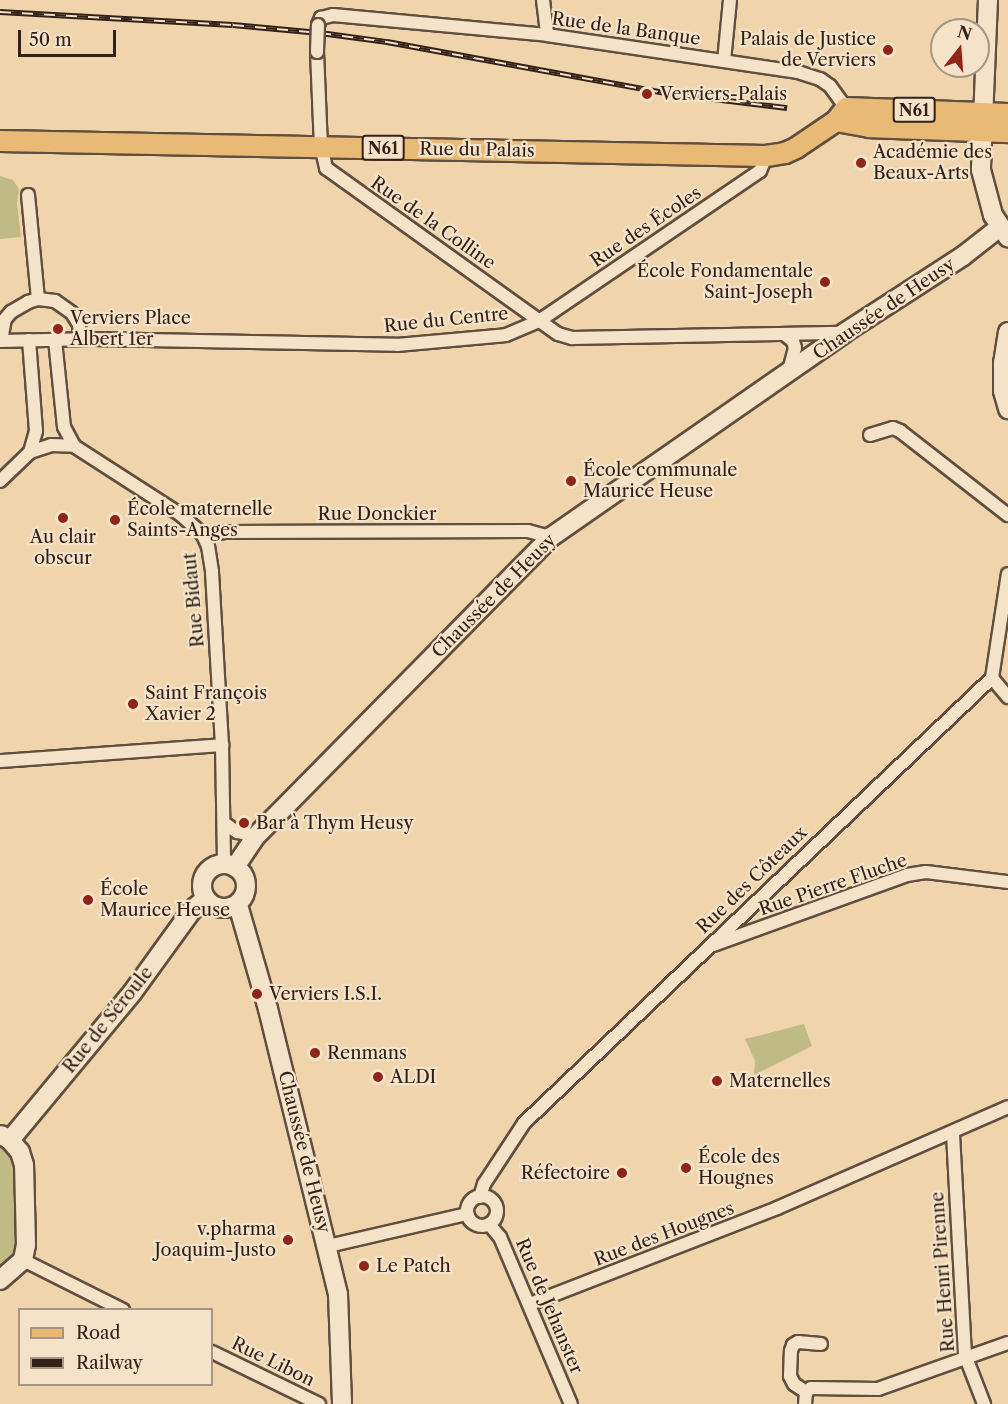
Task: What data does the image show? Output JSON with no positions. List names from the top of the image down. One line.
{"streets":{"main road":["N61","Rue du Palais","Chaussée de Heusy","Rue de Séroule"],"street":["Rue de la Banque","Rue de la Colline","Rue des Écoles","Rue du Centre","Rue Donckier","Rue Bidaut","Rue des Côteaux","Rue Pierre Fluche","Rue des Hougnes","Rue Henri Pirenne","Rue de Jehanster","Rue Libon"]},"crossings":[["Rue de la Banque","N61"],["Rue de la Banque","Rue du Palais"],["Rue de la Banque","Rue de la Colline"],["N61","Rue du Palais"],["Rue du Palais","Rue de la Colline"],["Rue du Palais","Rue des Écoles"],["Rue de la Colline","Rue des Écoles"],["Rue de la Colline","Rue du Centre"],["Rue des Écoles","Rue du Centre"],["Chaussée de Heusy","Rue Donckier"],["Chaussée de Heusy","Rue Bidaut"],["Chaussée de Heusy","Rue de Séroule"],["Rue Donckier","Rue Bidaut"],["Rue Bidaut","Rue de Séroule"],["Rue des Côteaux","Rue Pierre Fluche"],["Rue des Côteaux","Rue de Jehanster"],["Rue des Hougnes","Rue Henri Pirenne"],["Rue des Hougnes","Rue de Jehanster"]],"places":["Palais de Justice de Verviers","Verviers-Palais","Académie des Beaux-Arts","École Fondamentale Saint-Joseph","Verviers Place Albert 1er","École communale Maurice Heuse","Au clair obscur","École maternelle Saints-Anges","Saint François Xavier 2","Bar à Thym Heusy","École Maurice Heuse","Verviers I.S.I.","Renmans","ALDI","Maternelles","École des Hougnes","Réfectoire","v.pharma Joaquim-Justo","Le Patch"],"legend":["Road","Railway"],"scale_bar":"50 m","north":"top"}
